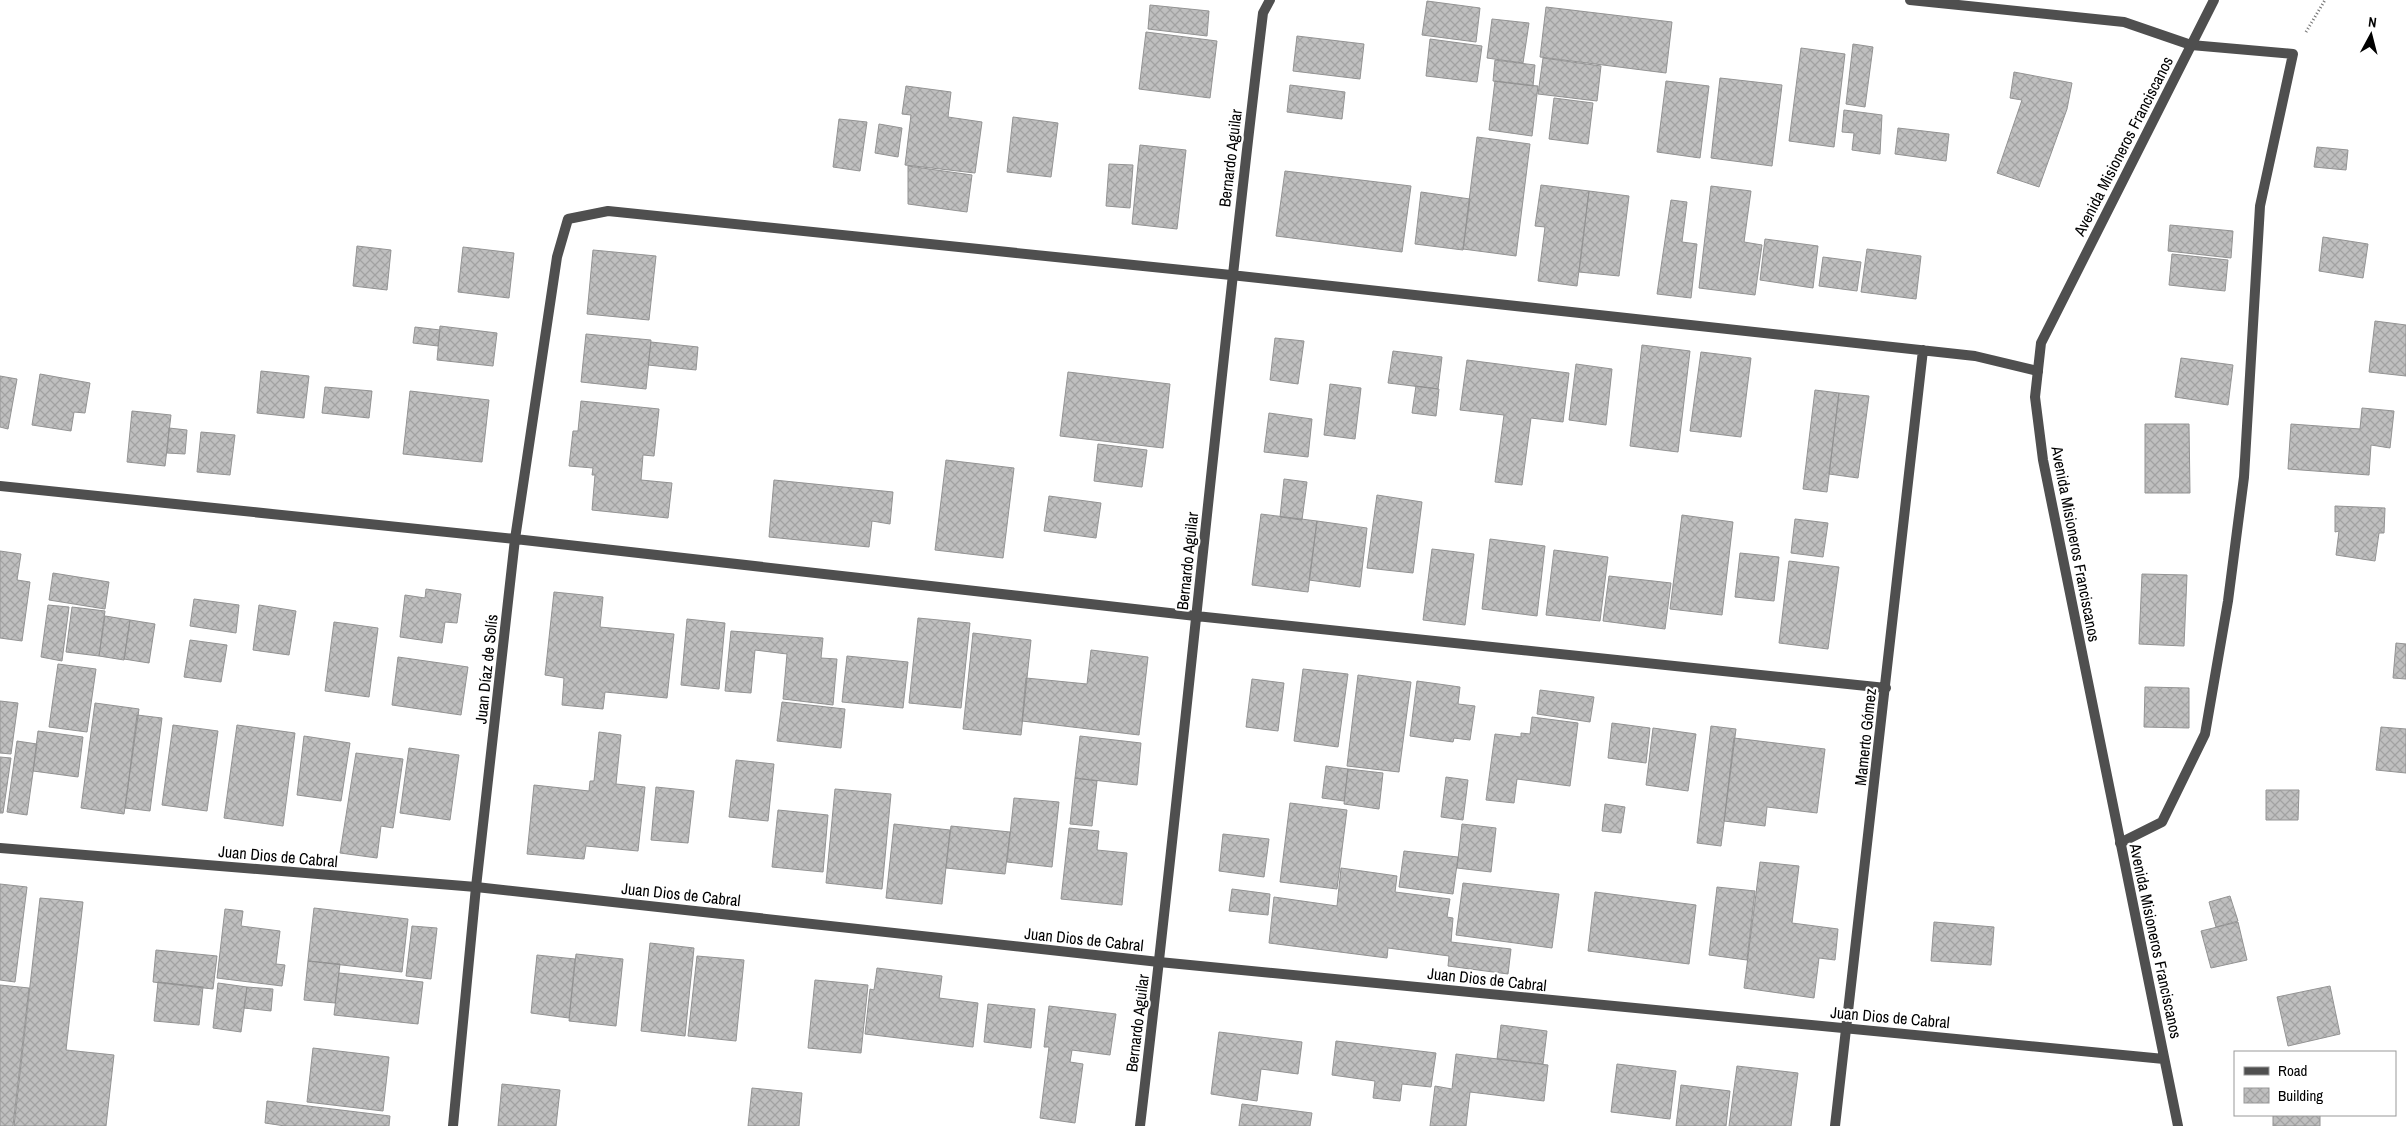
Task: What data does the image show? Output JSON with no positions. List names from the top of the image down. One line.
{"streets":{"street":["Avenida Misioneros Franciscanos","Bernardo Aguilar","Juan Díaz de Solís","Mamerto Gómez","Juan Dios de Cabral"]},"crossings":[["Avenida Misioneros Franciscanos","Juan Dios de Cabral"],["Bernardo Aguilar","Juan Díaz de Solís"],["Bernardo Aguilar","Juan Dios de Cabral"],["Juan Díaz de Solís","Juan Dios de Cabral"],["Mamerto Gómez","Juan Dios de Cabral"]],"legend":["Road","Building"],"north":"top"}
